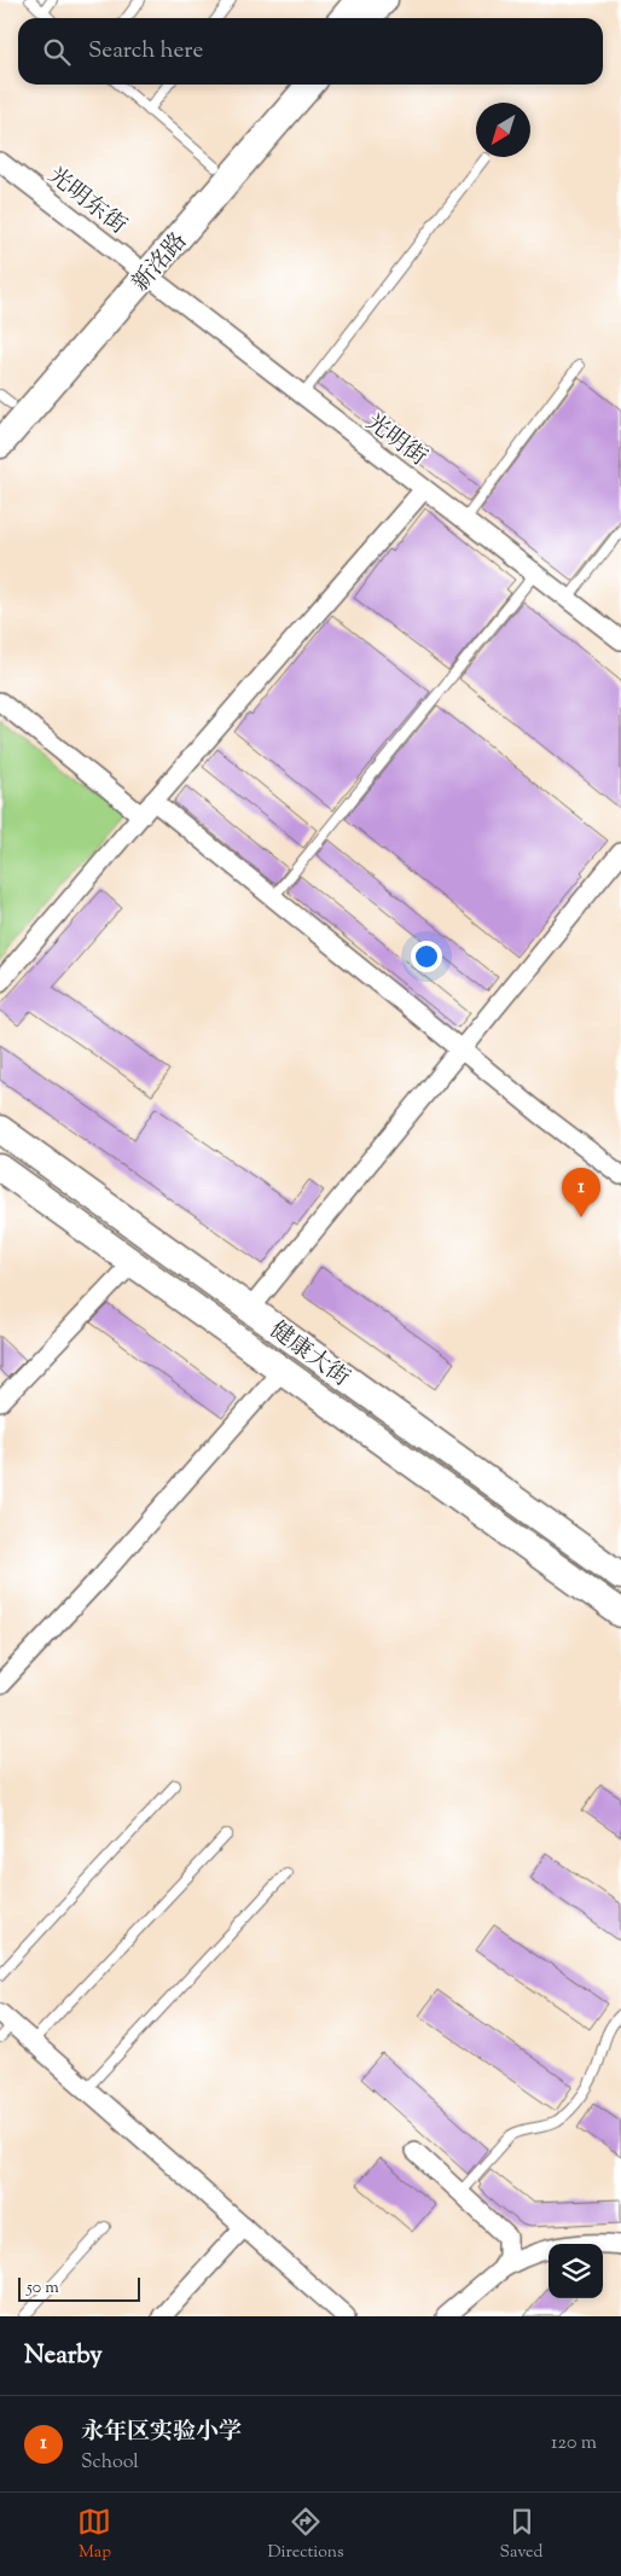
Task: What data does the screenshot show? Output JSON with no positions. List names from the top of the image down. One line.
{"streets":{"main road":["新洺路","健康大街"],"street":["光明东街","光明街"]},"crossings":[["光明东街","新洺路"],["光明东街","光明街"],["新洺路","光明街"]],"scale_bar":"50 m","north":"bottom left","page":{"search":"Search here","pins":"1","scale":"50 m","heading":"Nearby","list":[{"mark":"1","name":"永年区实验小学","note":"School","value":"120 m"}],"nav":["Map","Directions","Saved"]}}
